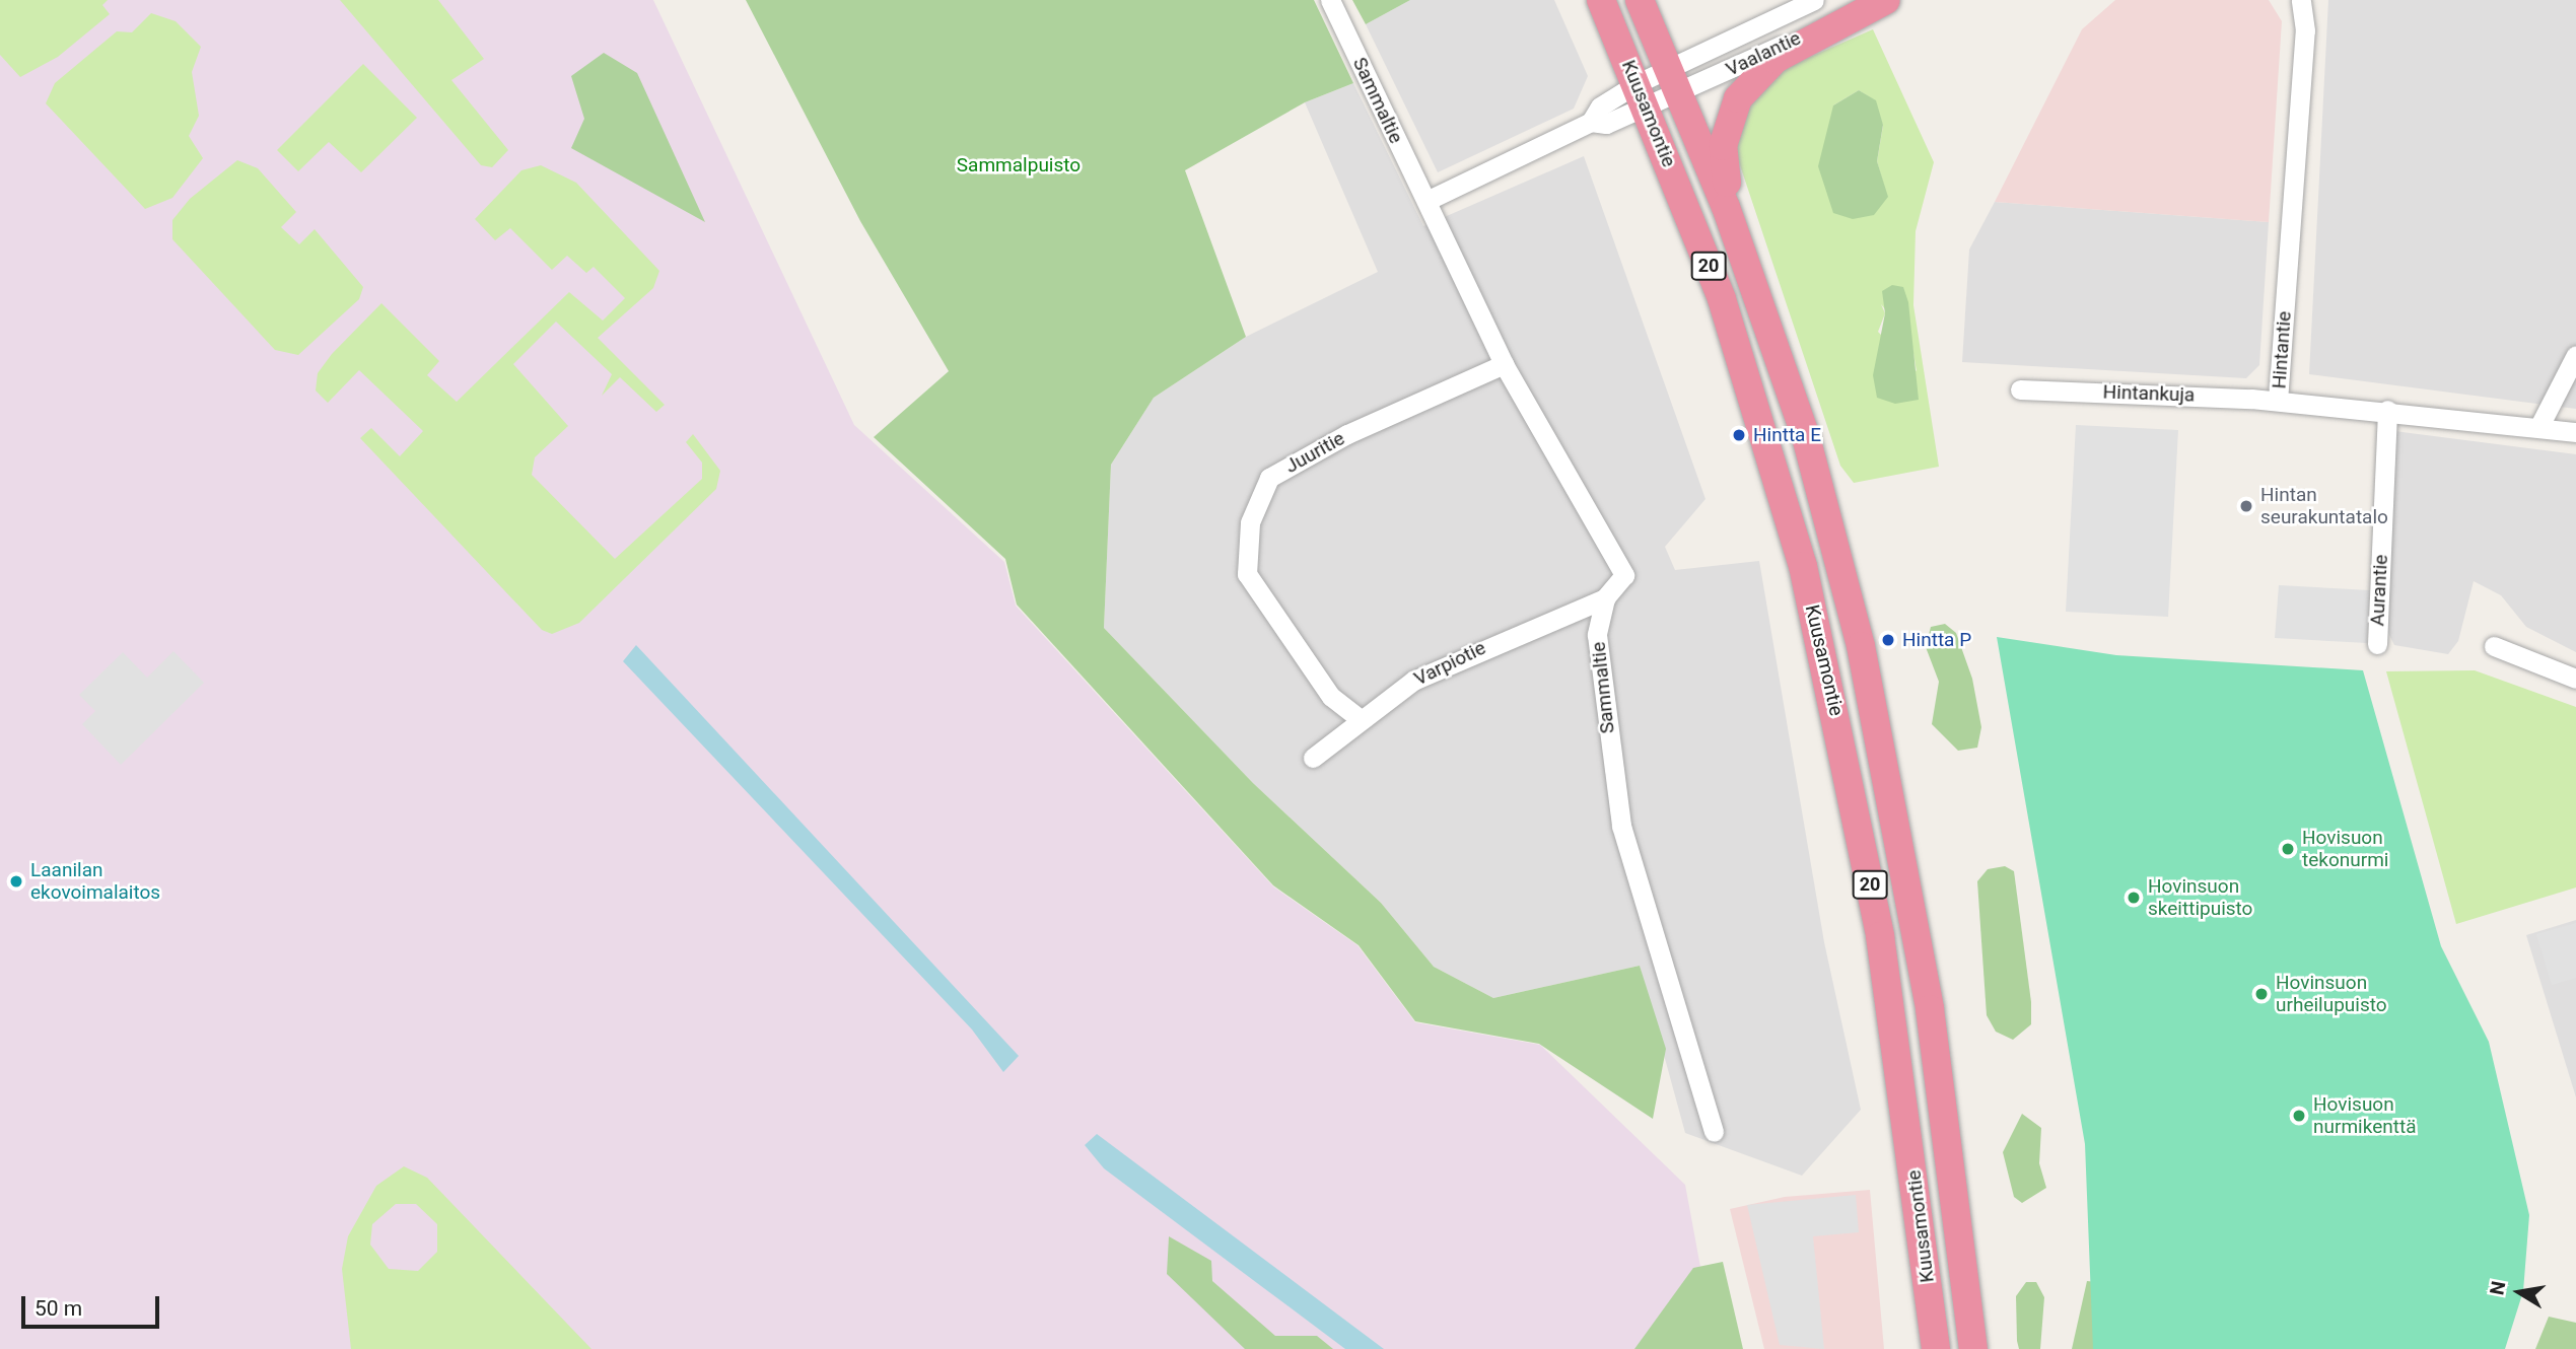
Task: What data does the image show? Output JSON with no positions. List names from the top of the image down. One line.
{"streets":{"highway":["Kuusamontie","20"],"street":["Vaalantie","Sammaltie","Hintantie","Hintankuja","Juuritie","Aurantie","Varpiotie"]},"crossings":[["Vaalantie","Kuusamontie"],["Sammaltie","Juuritie"],["Sammaltie","Varpiotie"],["Hintantie","Hintankuja"],["Hintantie","Aurantie"],["Juuritie","Varpiotie"]],"parks":["Sammalpuisto"],"places":["Hintta E","Hintan seurakuntatalo","Hintta P","Hovisuon tekonurmi","Laanilan ekovoimalaitos","Hovinsuon skeittipuisto","Hovinsuon urheilupuisto","Hovisuon nurmikenttä"],"scale_bar":"50 m","north":"left"}
